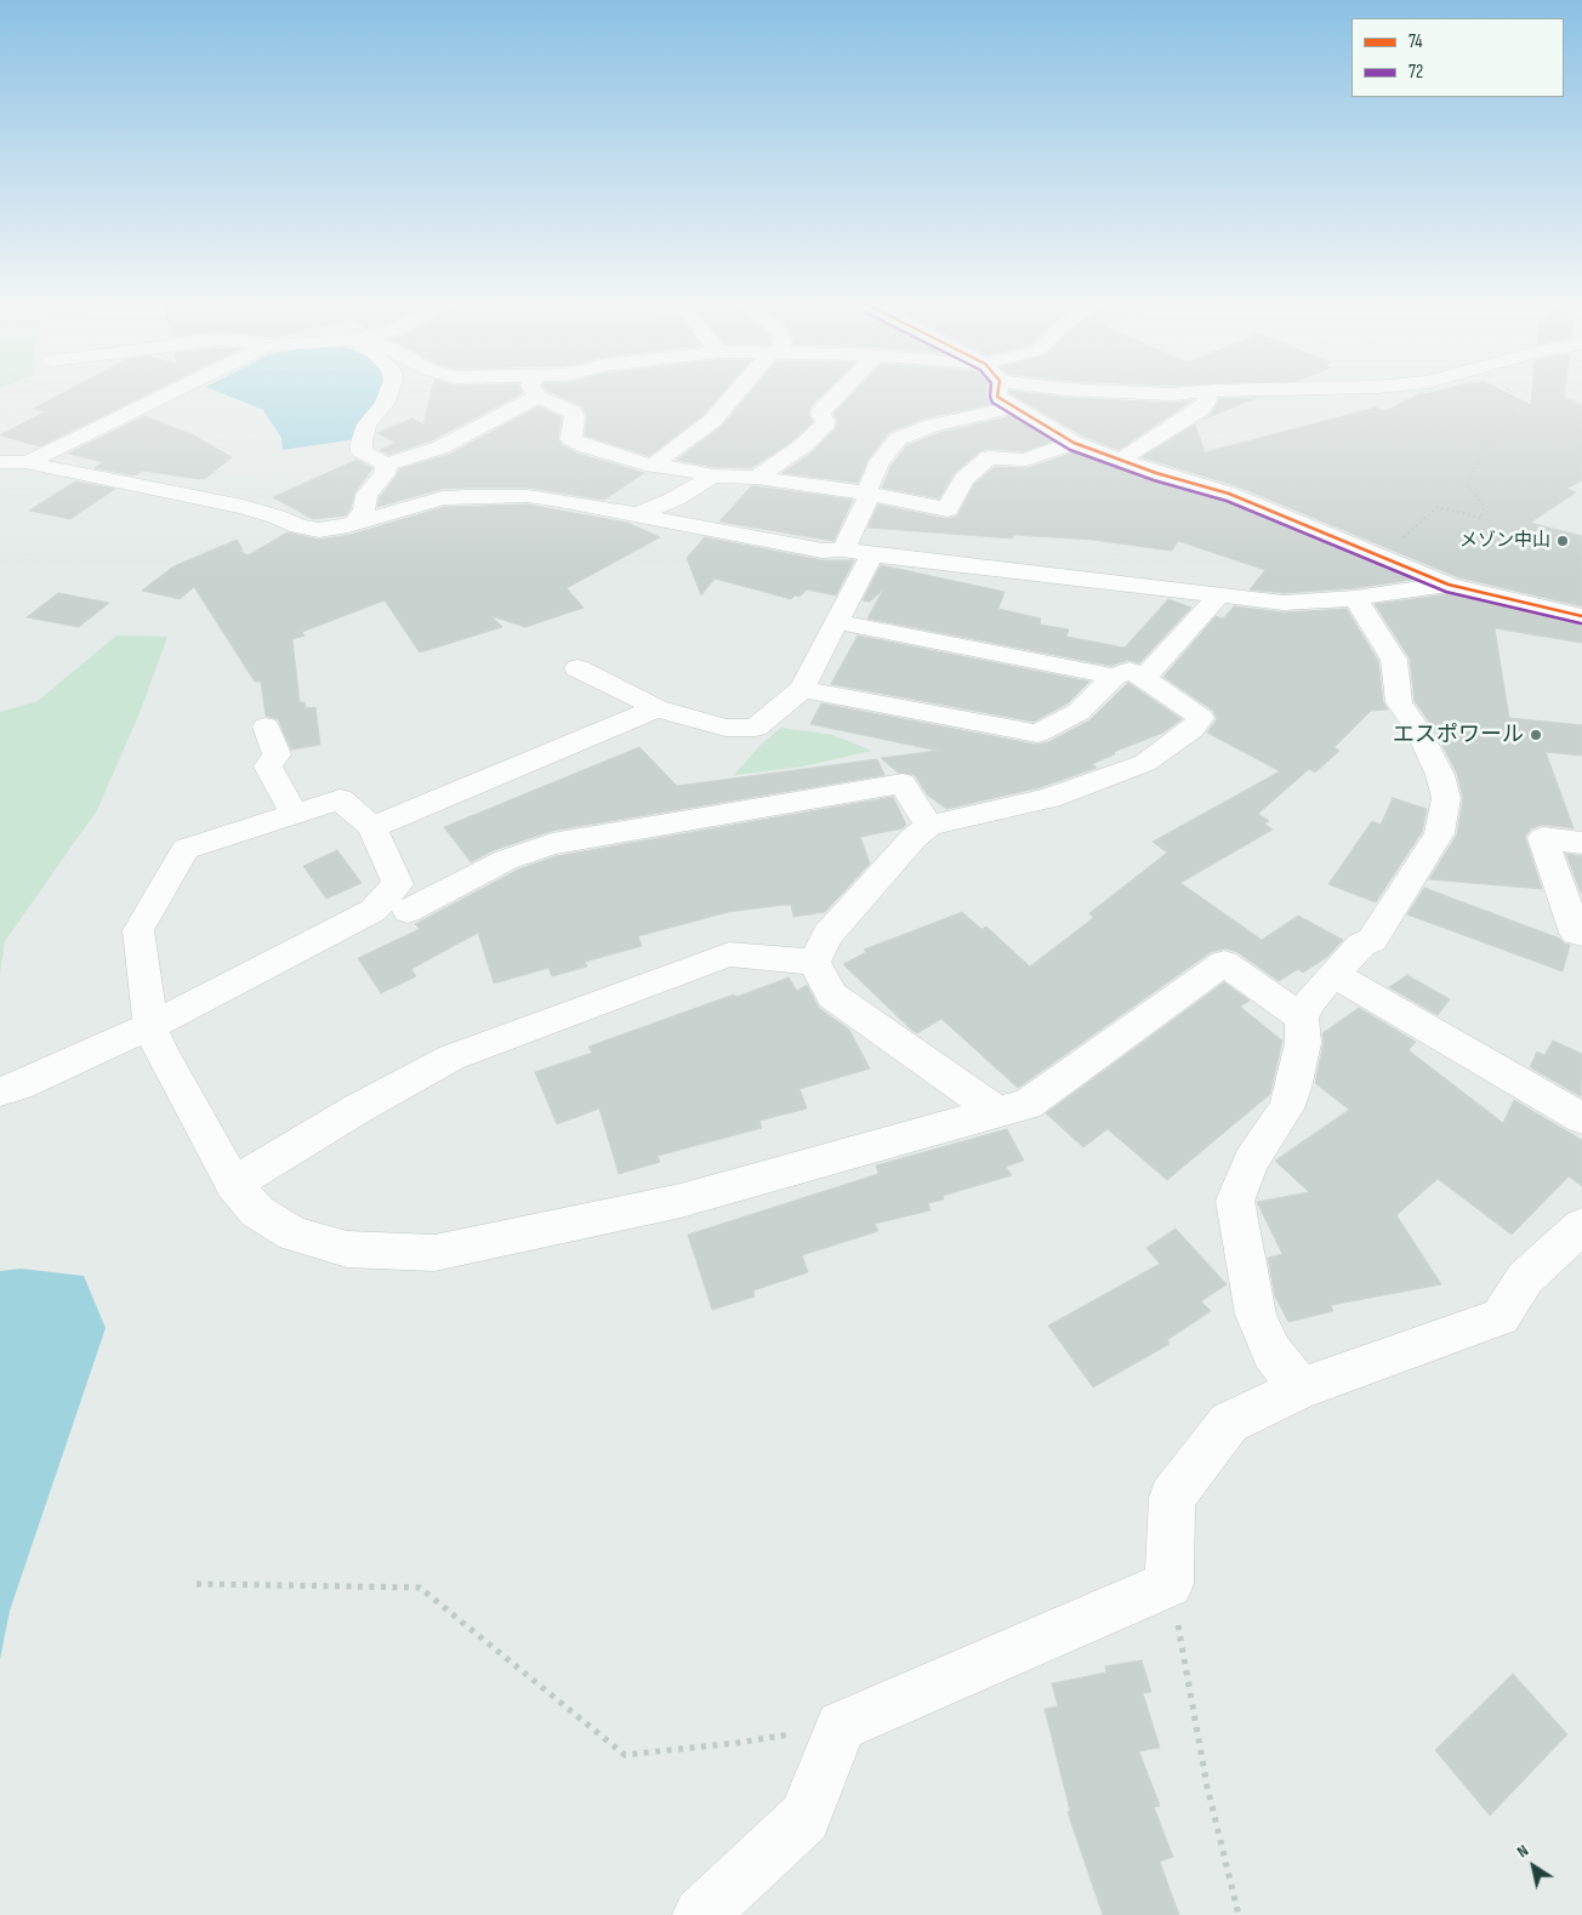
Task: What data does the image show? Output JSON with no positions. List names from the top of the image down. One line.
{"places":["メゾン中山","エスポワール"],"lines":["transit line 74","transit line 72"],"legend":["74","72"],"north":"top left"}
